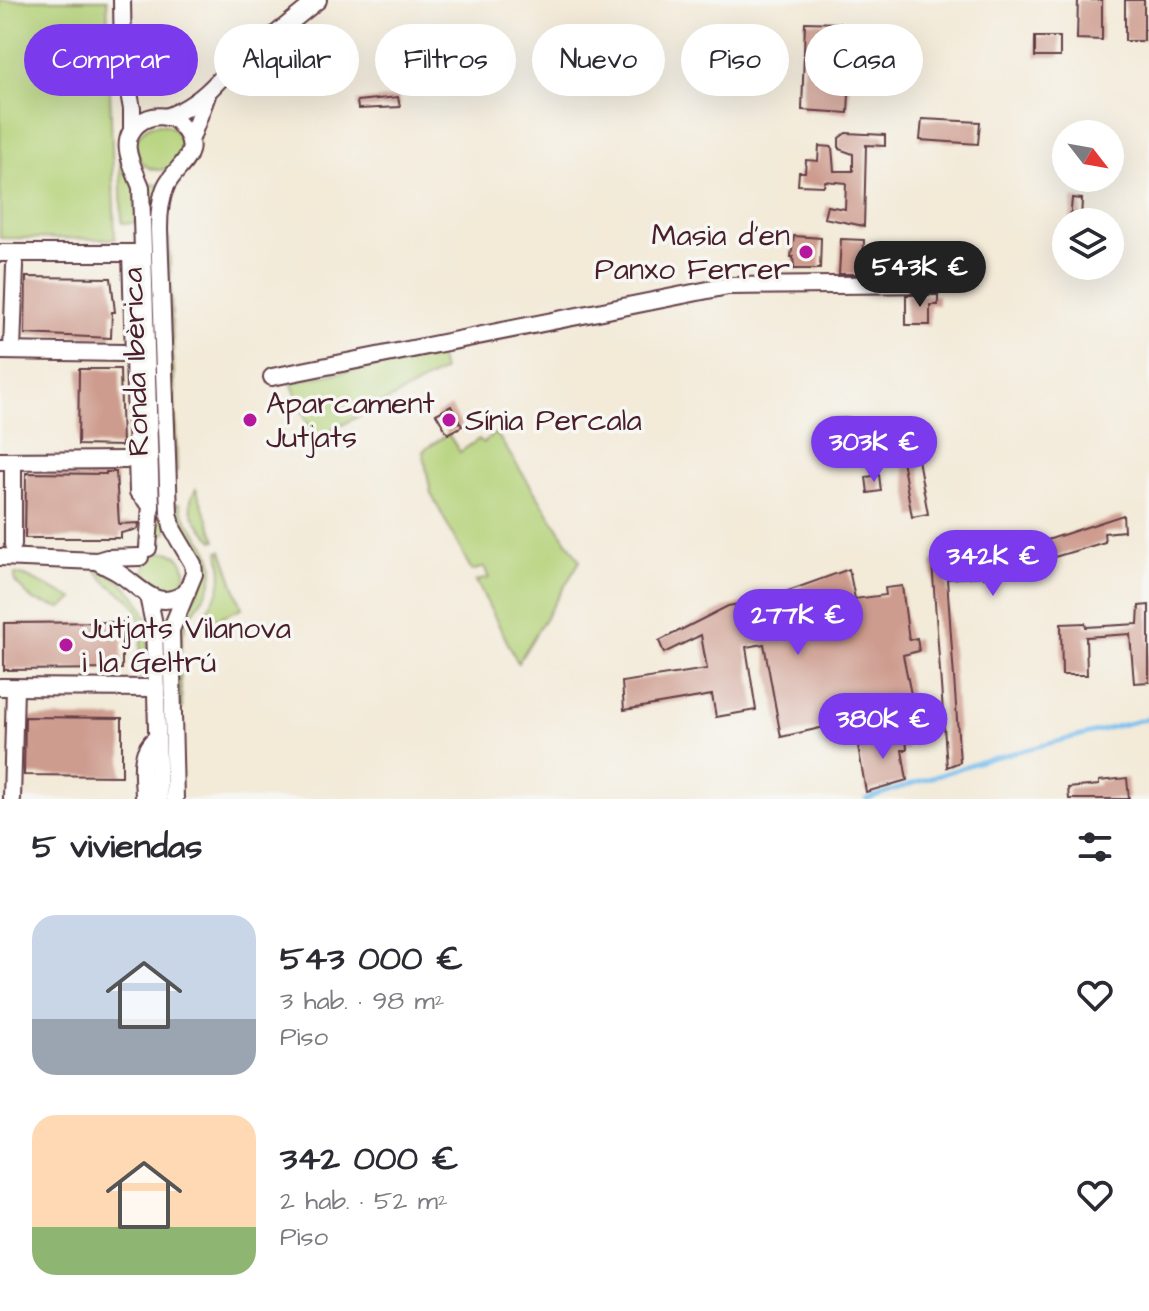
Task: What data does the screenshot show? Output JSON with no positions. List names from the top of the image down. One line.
{"streets":{"street":["Ronda Ibèrica"]},"places":["Masia d'en Panxo Ferrer","Aparcament Jutjats","Sínia Percala","Jutjats Vilanova i la Geltrú"],"north":"bottom right","page":{"chip":["Comprar","Alquilar","Filtros","Nuevo","Piso","Casa"],"price":["543K €","303K €","342K €","277K €","380K €"],"heading":"5 viviendas","list":[{"name":"543 000 €","note":"3 hab. · 98 m² · Piso"},{"name":"342 000 €","note":"2 hab. · 52 m² · Piso"}]}}
